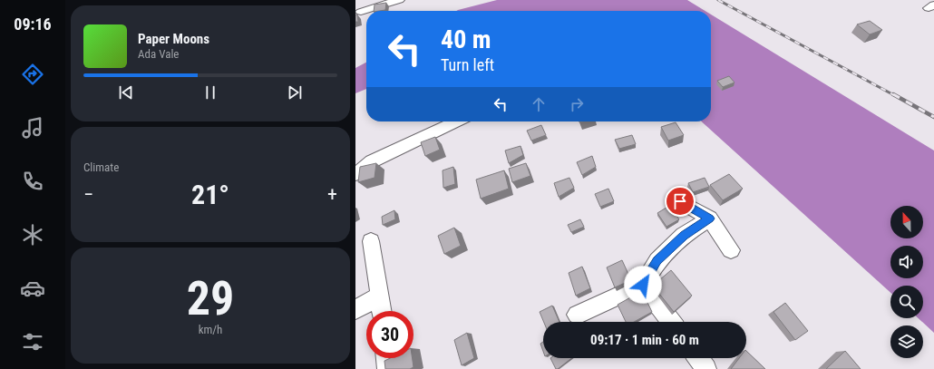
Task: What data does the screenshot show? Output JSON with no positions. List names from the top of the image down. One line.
{"north":"top","page":{"tabs":"09:16","turn":["40 m","Turn left"],"song":["Paper Moons","Ada Vale"],"tile":["Climate",["29","km/h"]],"heat":["−","21°","+"],"limit":"30","trip":"09:17 · 1 min · 60 m"}}
